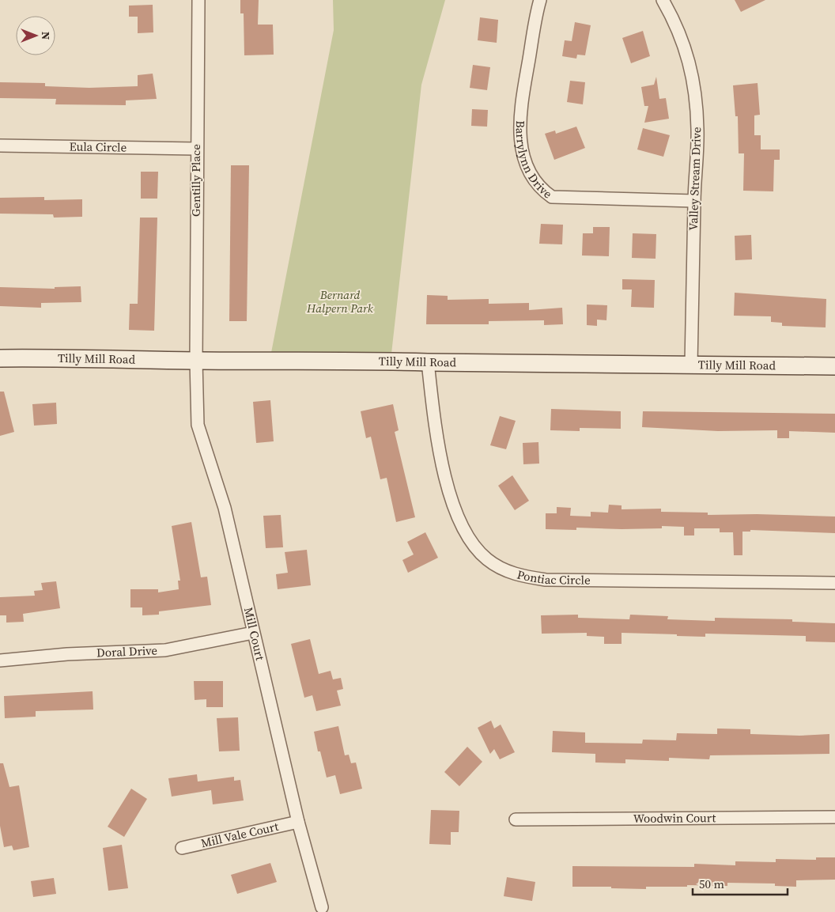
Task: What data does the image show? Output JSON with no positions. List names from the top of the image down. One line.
{"streets":{"street":["Eula Circle","Barrylynn Drive","Valley Stream Drive","Gentilly Place","Tilly Mill Road","Pontiac Circle","Mill Court","Doral Drive","Woodwin Court","Mill Vale Court"]},"crossings":[["Eula Circle","Gentilly Place"],["Barrylynn Drive","Valley Stream Drive"],["Valley Stream Drive","Tilly Mill Road"],["Gentilly Place","Tilly Mill Road"],["Gentilly Place","Mill Court"],["Tilly Mill Road","Pontiac Circle"],["Tilly Mill Road","Mill Court"],["Mill Court","Doral Drive"],["Mill Court","Mill Vale Court"]],"parks":["Bernard Halpern Park"],"scale_bar":"50 m","north":"right"}
